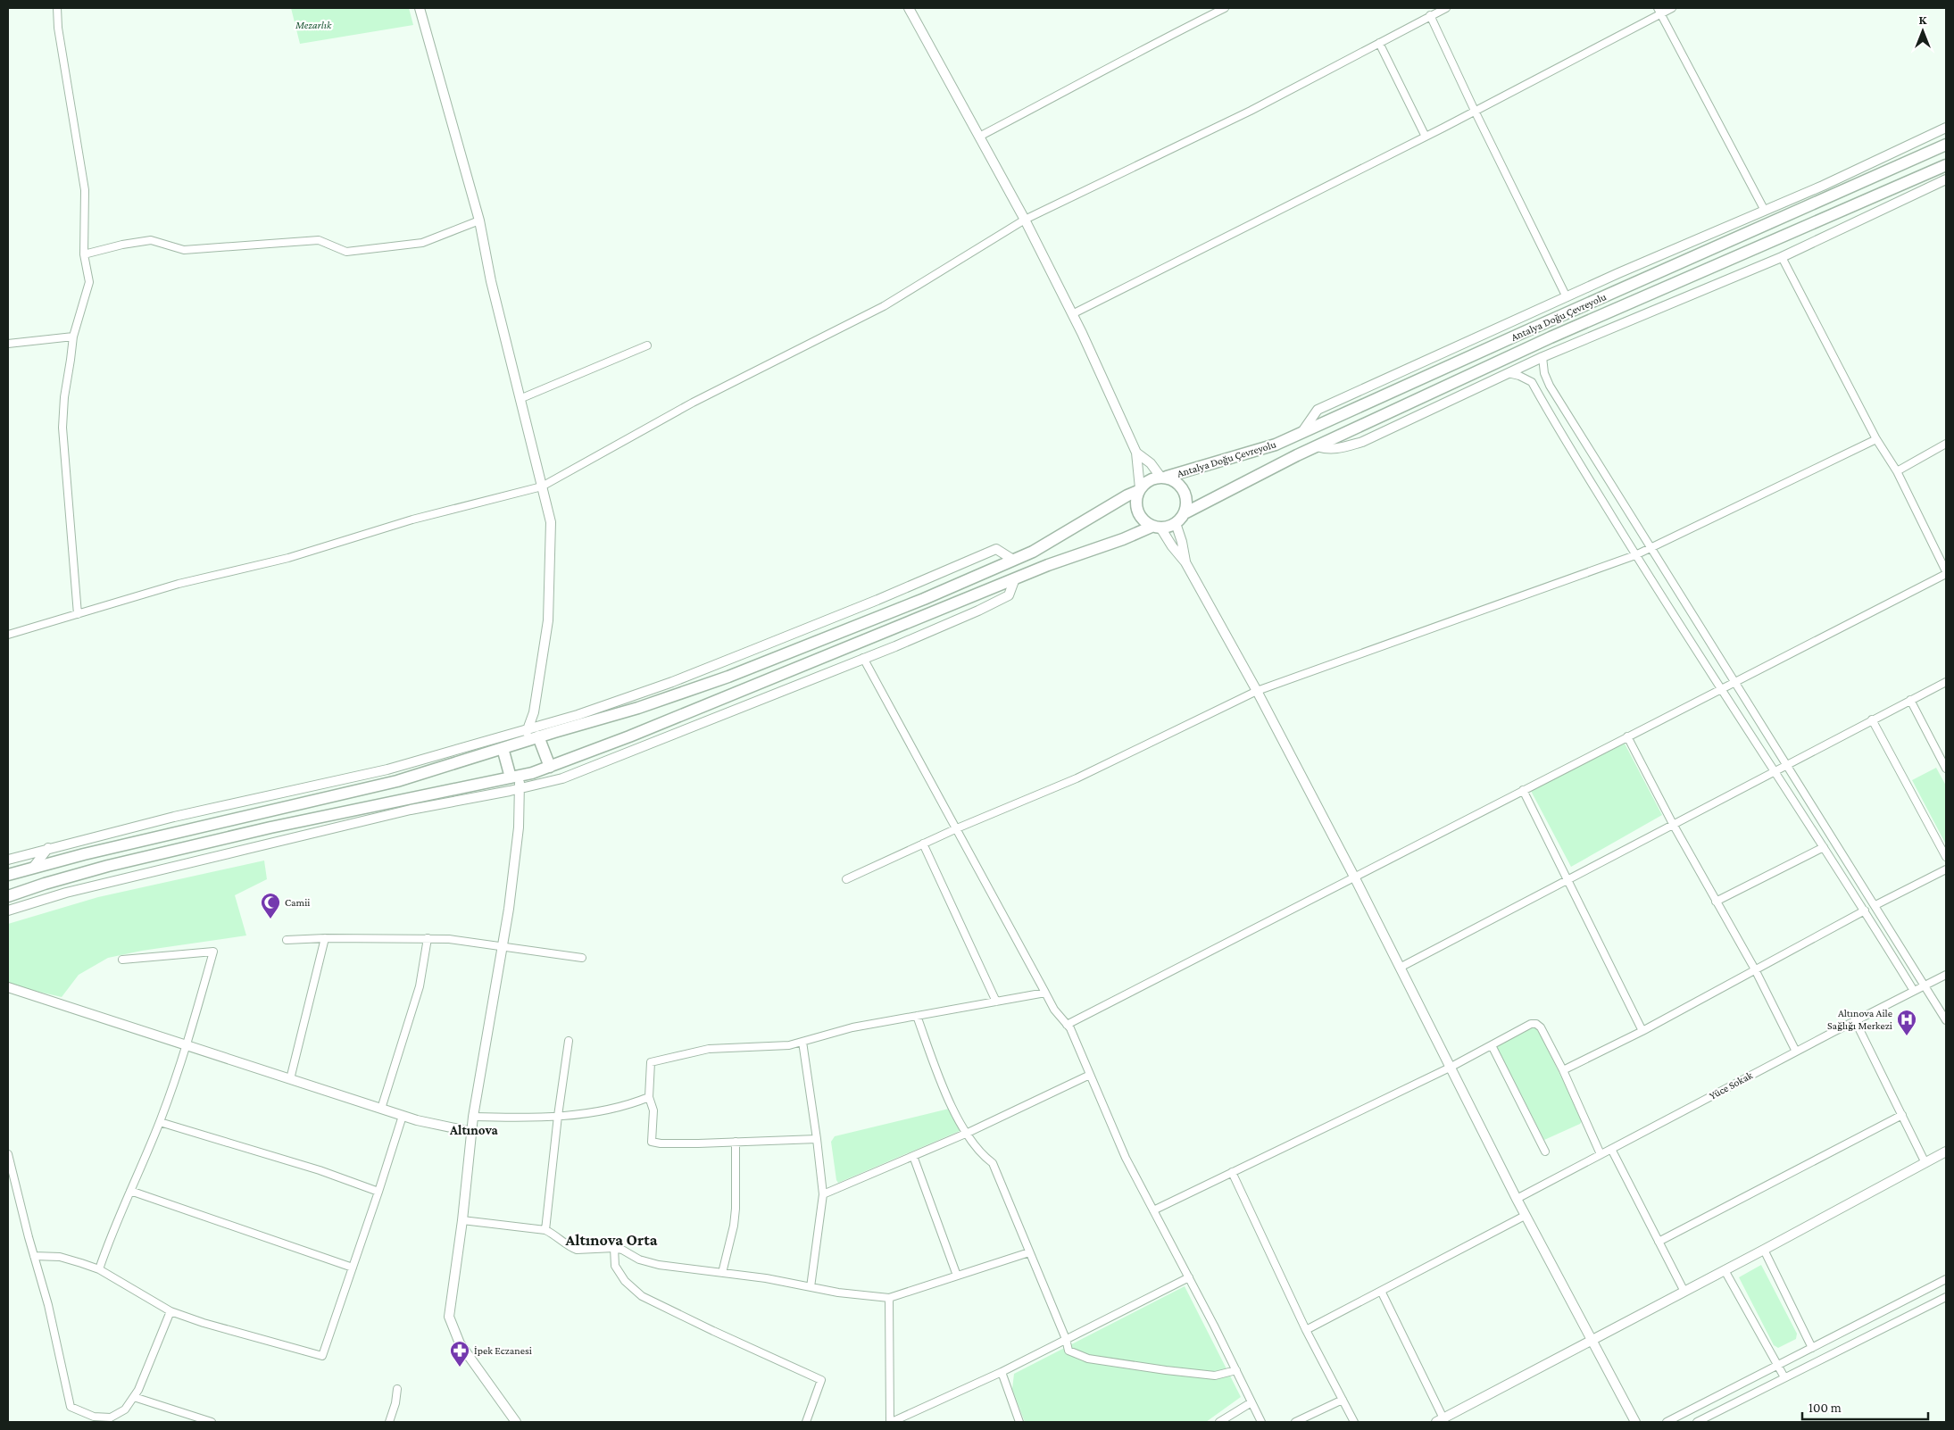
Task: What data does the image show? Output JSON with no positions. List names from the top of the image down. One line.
{"streets":{"main road":["Antalya Doğu Çevreyolu"],"street":["Yüce Sokak"]},"districts":["Altınova","Altınova Orta"],"parks":["Mezarlık"],"places":{"mosque":["Camii"],"hospital":["Altınova Aile Sağlığı Merkezi"],"pharmacy":["İpek Eczanesi"]},"scale_bar":"100 m","north":"top"}
